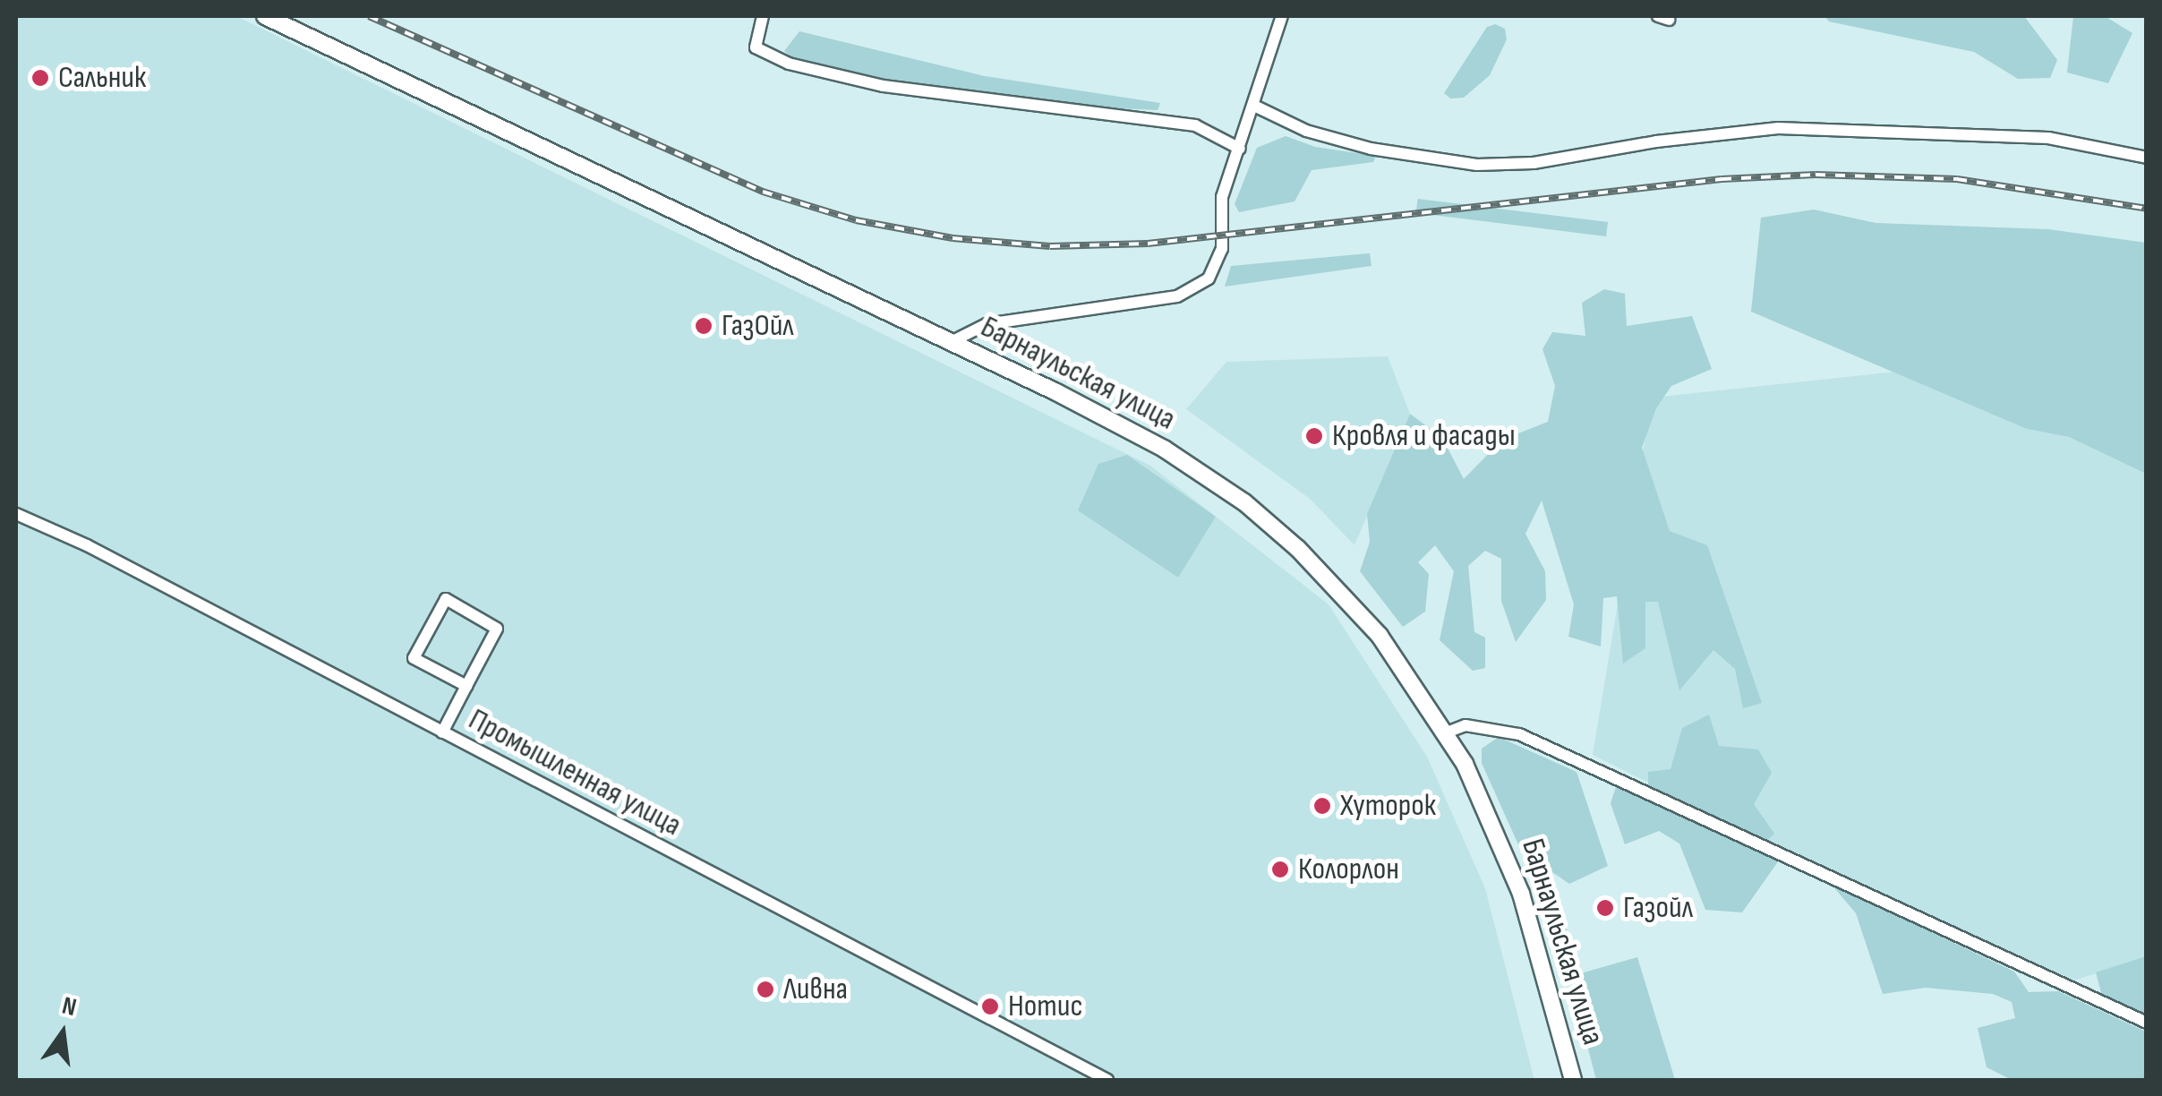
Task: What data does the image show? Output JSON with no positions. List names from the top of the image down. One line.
{"streets":{"highway":["Барнаульская улица"],"street":["Промышленная улица"]},"places":["Сальник","ГазОйл","Кровля и фасады","Хуторок","Колорлон","Газойл","Ливна","Нотис"],"north":"top"}
